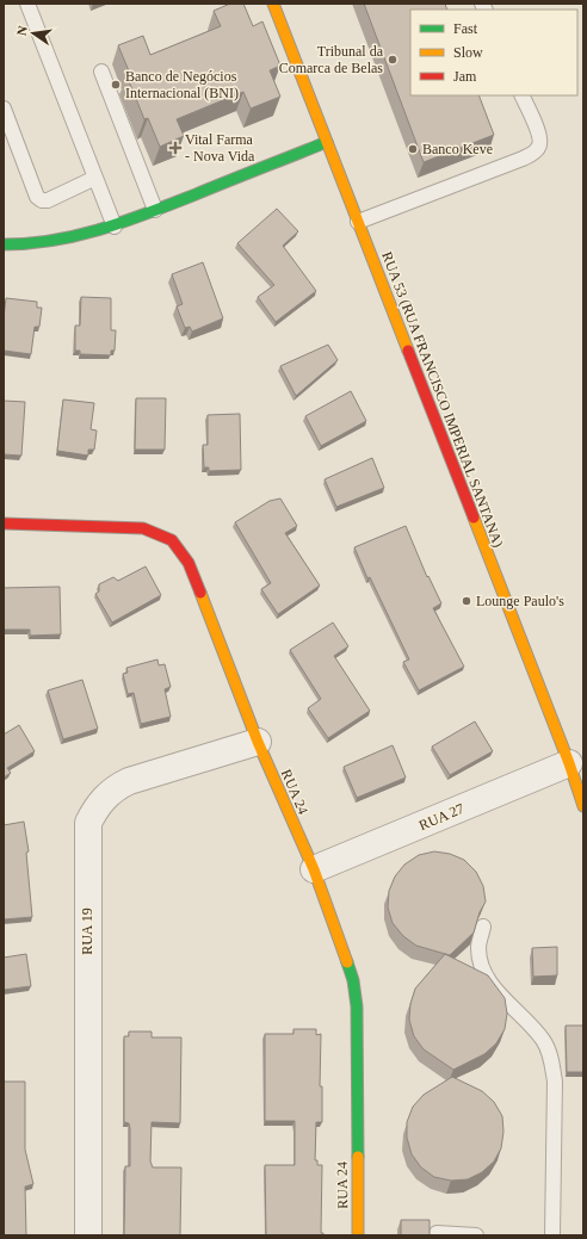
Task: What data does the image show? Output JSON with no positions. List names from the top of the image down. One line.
{"streets":{"street":["RUA 53 (RUA FRANCISCO IMPERIAL SANTANA)","RUA 24","RUA 27","RUA 19"]},"crossings":[["RUA 53 (RUA FRANCISCO IMPERIAL SANTANA)","RUA 27"],["RUA 24","RUA 27"],["RUA 24","RUA 19"]],"places":{"other":["Tribunal da Comarca de Belas","Banco de Negócios Internacional (BNI)","Banco Keve","Lounge Paulo's"],"health":["Vital Farma - Nova Vida"]},"legend":["Fast","Slow","Jam"],"north":"left"}
